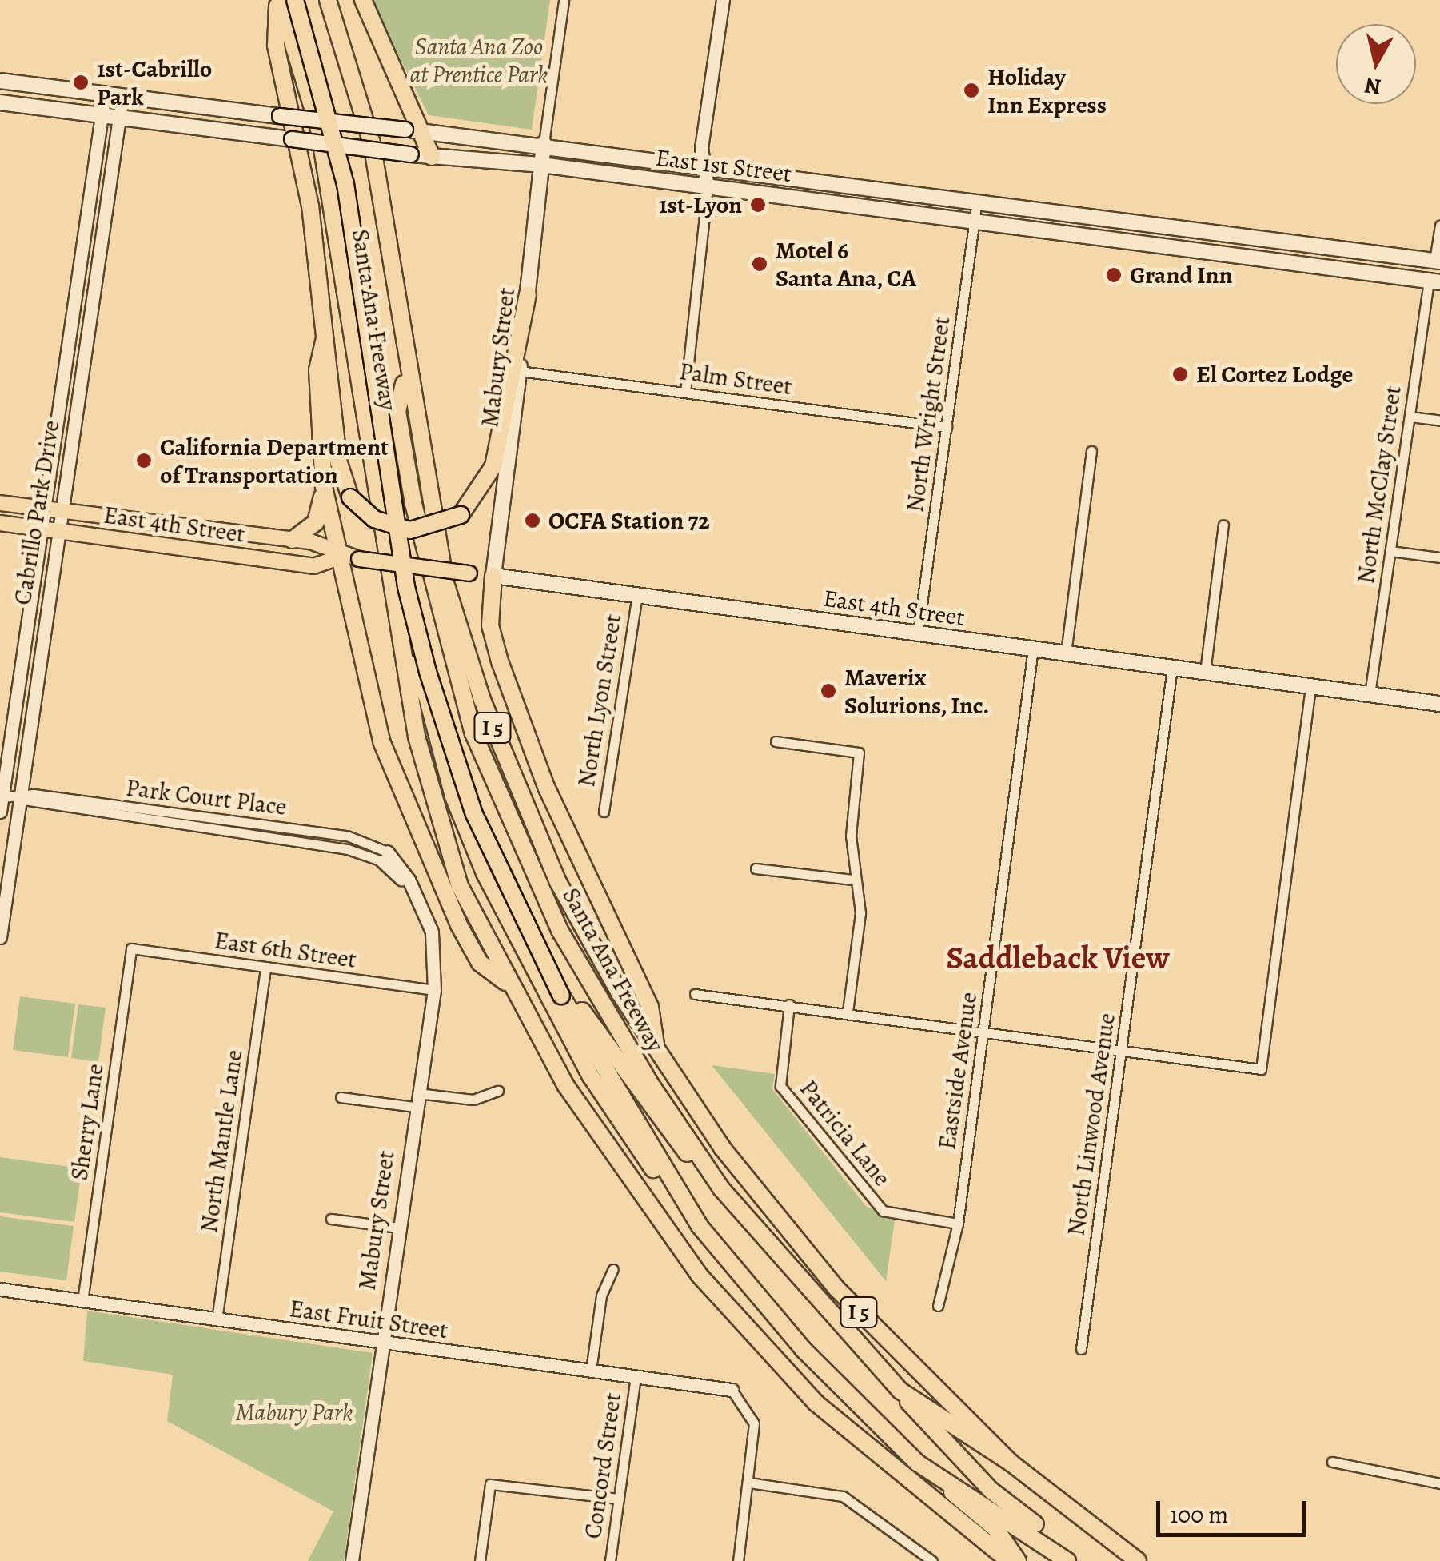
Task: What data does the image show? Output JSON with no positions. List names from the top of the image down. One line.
{"streets":{"highway":["Santa Ana Freeway","I 5"],"main road":["East 1st Street","Mabury Street","East 4th Street"],"street":["Palm Street","North Wright Street","North McClay Street","Cabrillo Park Drive","North Lyon Street","Park Court Place","East 6th Street","Eastside Avenue","Sherry Lane","North Linwood Avenue","Patricia Lane","North Mantle Lane","East Fruit Street","Concord Street"]},"crossings":[["East 1st Street","Mabury Street"],["East 1st Street","North Wright Street"],["East 1st Street","North McClay Street"],["East 1st Street","Cabrillo Park Drive"],["Santa Ana Freeway","I 5"],["Mabury Street","Palm Street"],["Mabury Street","East 4th Street"],["Mabury Street","Park Court Place"],["Mabury Street","East 6th Street"],["Mabury Street","East Fruit Street"],["Palm Street","North Wright Street"],["North Wright Street","East 4th Street"],["North McClay Street","East 4th Street"],["Cabrillo Park Drive","East 4th Street"],["Cabrillo Park Drive","Park Court Place"],["East 4th Street","North Lyon Street"],["East 4th Street","Eastside Avenue"],["East 4th Street","North Linwood Avenue"],["East 6th Street","Sherry Lane"],["East 6th Street","North Mantle Lane"],["Eastside Avenue","Patricia Lane"],["Sherry Lane","East Fruit Street"],["North Mantle Lane","East Fruit Street"],["East Fruit Street","Concord Street"]],"districts":["Saddleback View"],"parks":["Santa Ana Zoo at Prentice Park","Mabury Park"],"places":["1st-Cabrillo Park","Holiday Inn Express","1st-Lyon","Motel 6 Santa Ana, CA","Grand Inn","El Cortez Lodge","California Department of Transportation","OCFA Station 72","Maverix Solurions, Inc."],"scale_bar":"100 m","north":"bottom"}
